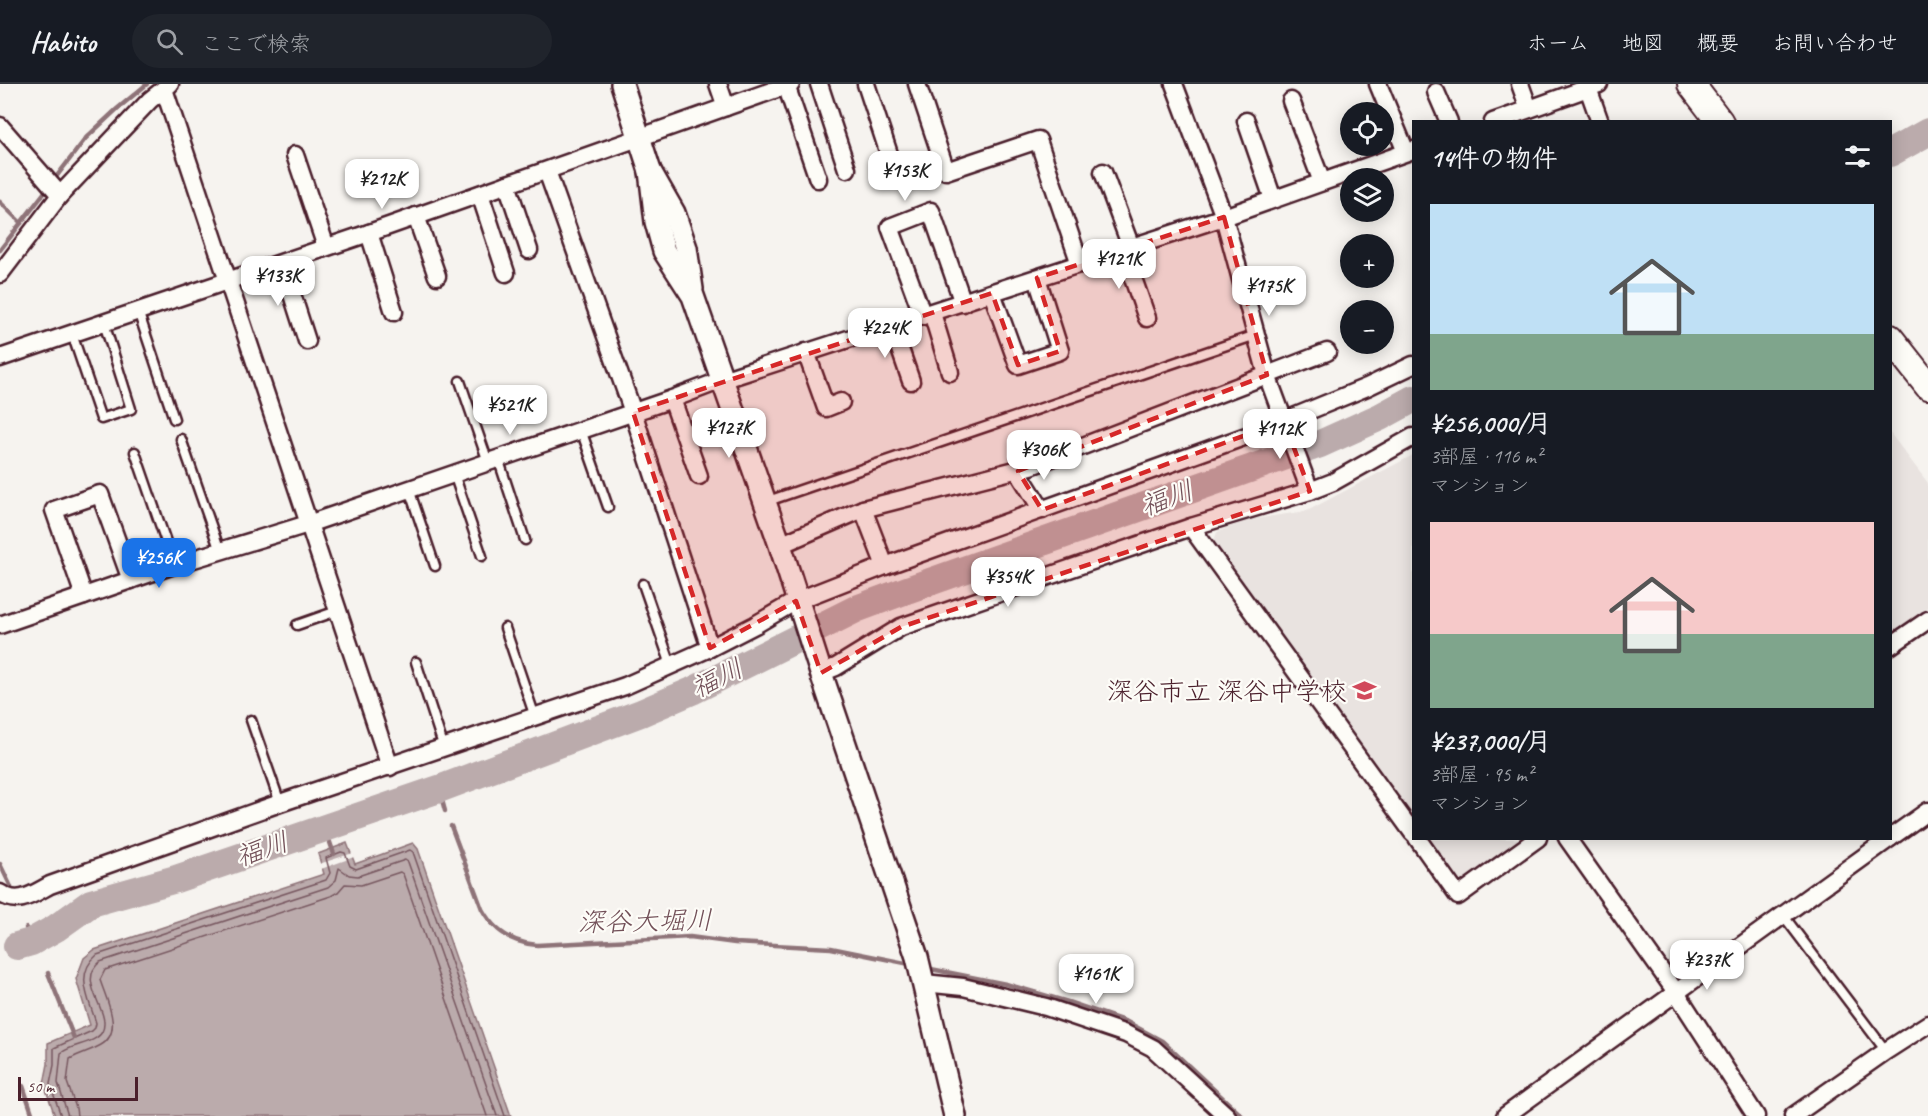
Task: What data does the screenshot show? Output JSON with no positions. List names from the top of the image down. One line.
{"water":["福川","深谷大堀川"],"places":{"school or university":["深谷市立 深谷中学校"]},"scale_bar":"50 m","page":{"header":"Habito","search":"ここで検索","nav":["ホーム","地図","概要","お問い合わせ"],"map_buttons":["+","−"],"heading":"14件の物件","price":["¥153K","¥212K","¥121K","¥133K","¥175K","¥224K","¥521K","¥127K","¥112K","¥306K","¥256K","¥354K","¥237K","¥161K"],"list":[{"name":"¥256,000/月","note":"3部屋 · 116 m² · マンション"},{"name":"¥237,000/月","note":"3部屋 · 95 m² · マンション"}],"scale":"50 m"}}
